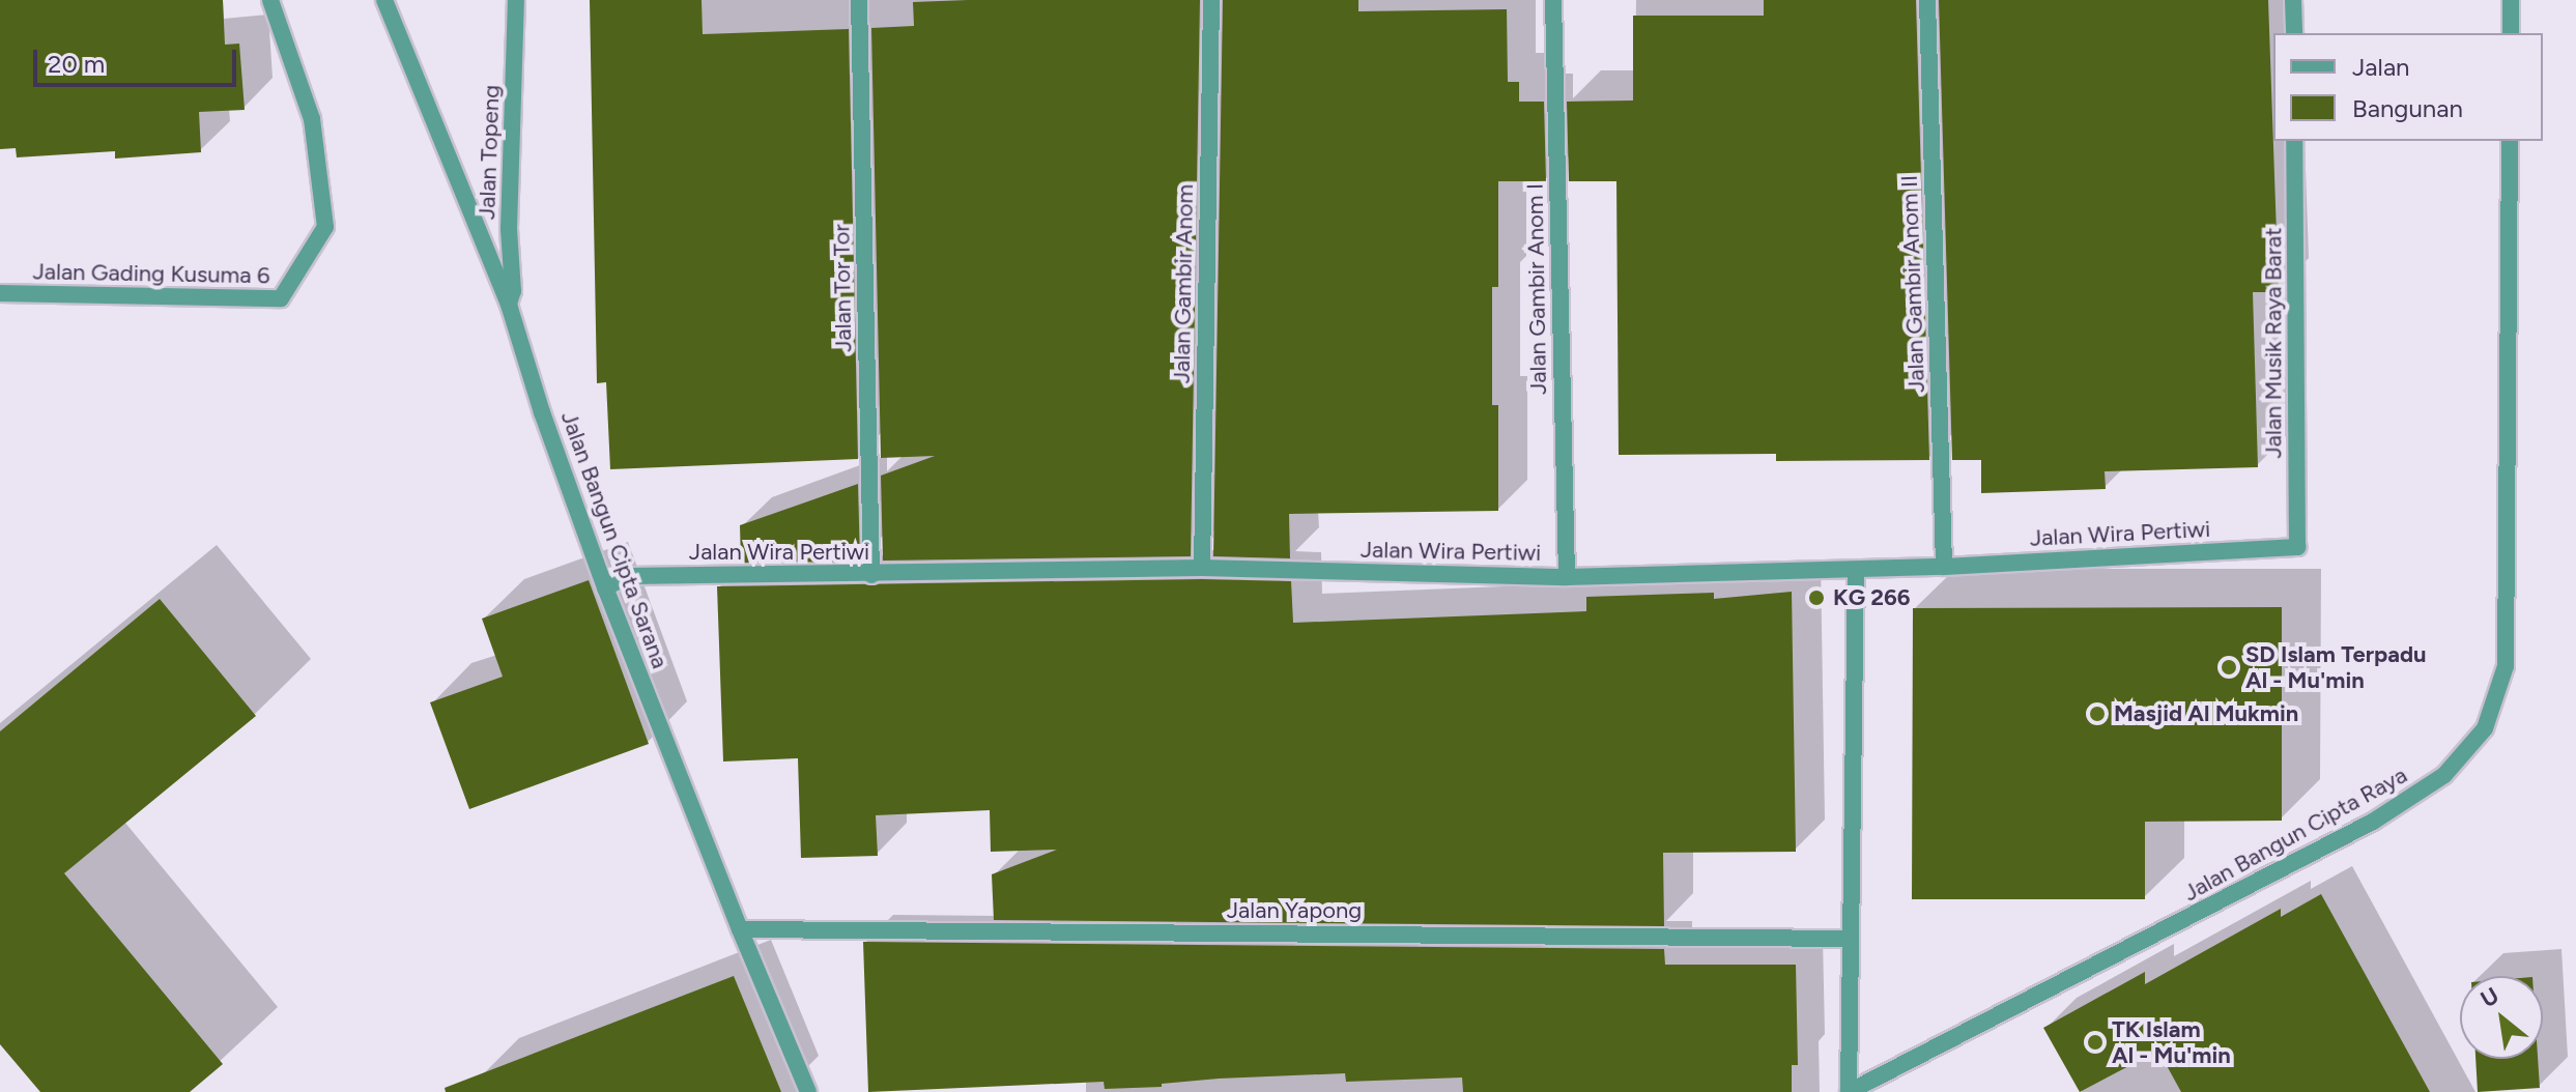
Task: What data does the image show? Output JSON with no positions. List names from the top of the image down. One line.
{"streets":{"street":["Jalan Topeng","Jalan Gading Kusuma 6","Jalan Gambir Anom","Jalan Gambir Anom II","Jalan Tor Tor","Jalan Gambir Anom I","Jalan Musik Raya Barat","Jalan Wira Pertiwi","Jalan Bangun Cipta Sarana","Jalan Bangun Cipta Raya","Jalan Yapong"]},"crossings":[["Jalan Topeng","Jalan Bangun Cipta Sarana"],["Jalan Gambir Anom","Jalan Wira Pertiwi"],["Jalan Gambir Anom II","Jalan Wira Pertiwi"],["Jalan Tor Tor","Jalan Wira Pertiwi"],["Jalan Gambir Anom I","Jalan Wira Pertiwi"],["Jalan Musik Raya Barat","Jalan Wira Pertiwi"],["Jalan Wira Pertiwi","Jalan Bangun Cipta Sarana"],["Jalan Wira Pertiwi","Jalan Bangun Cipta Raya"],["Jalan Bangun Cipta Sarana","Jalan Yapong"],["Jalan Bangun Cipta Raya","Jalan Yapong"]],"places":["KG 266","SD Islam Terpadu Al - Mu'min","Masjid Al Mukmin","TK Islam Al - Mu'min"],"legend":["Jalan","Bangunan"],"scale_bar":"20 m","north":"top left"}
